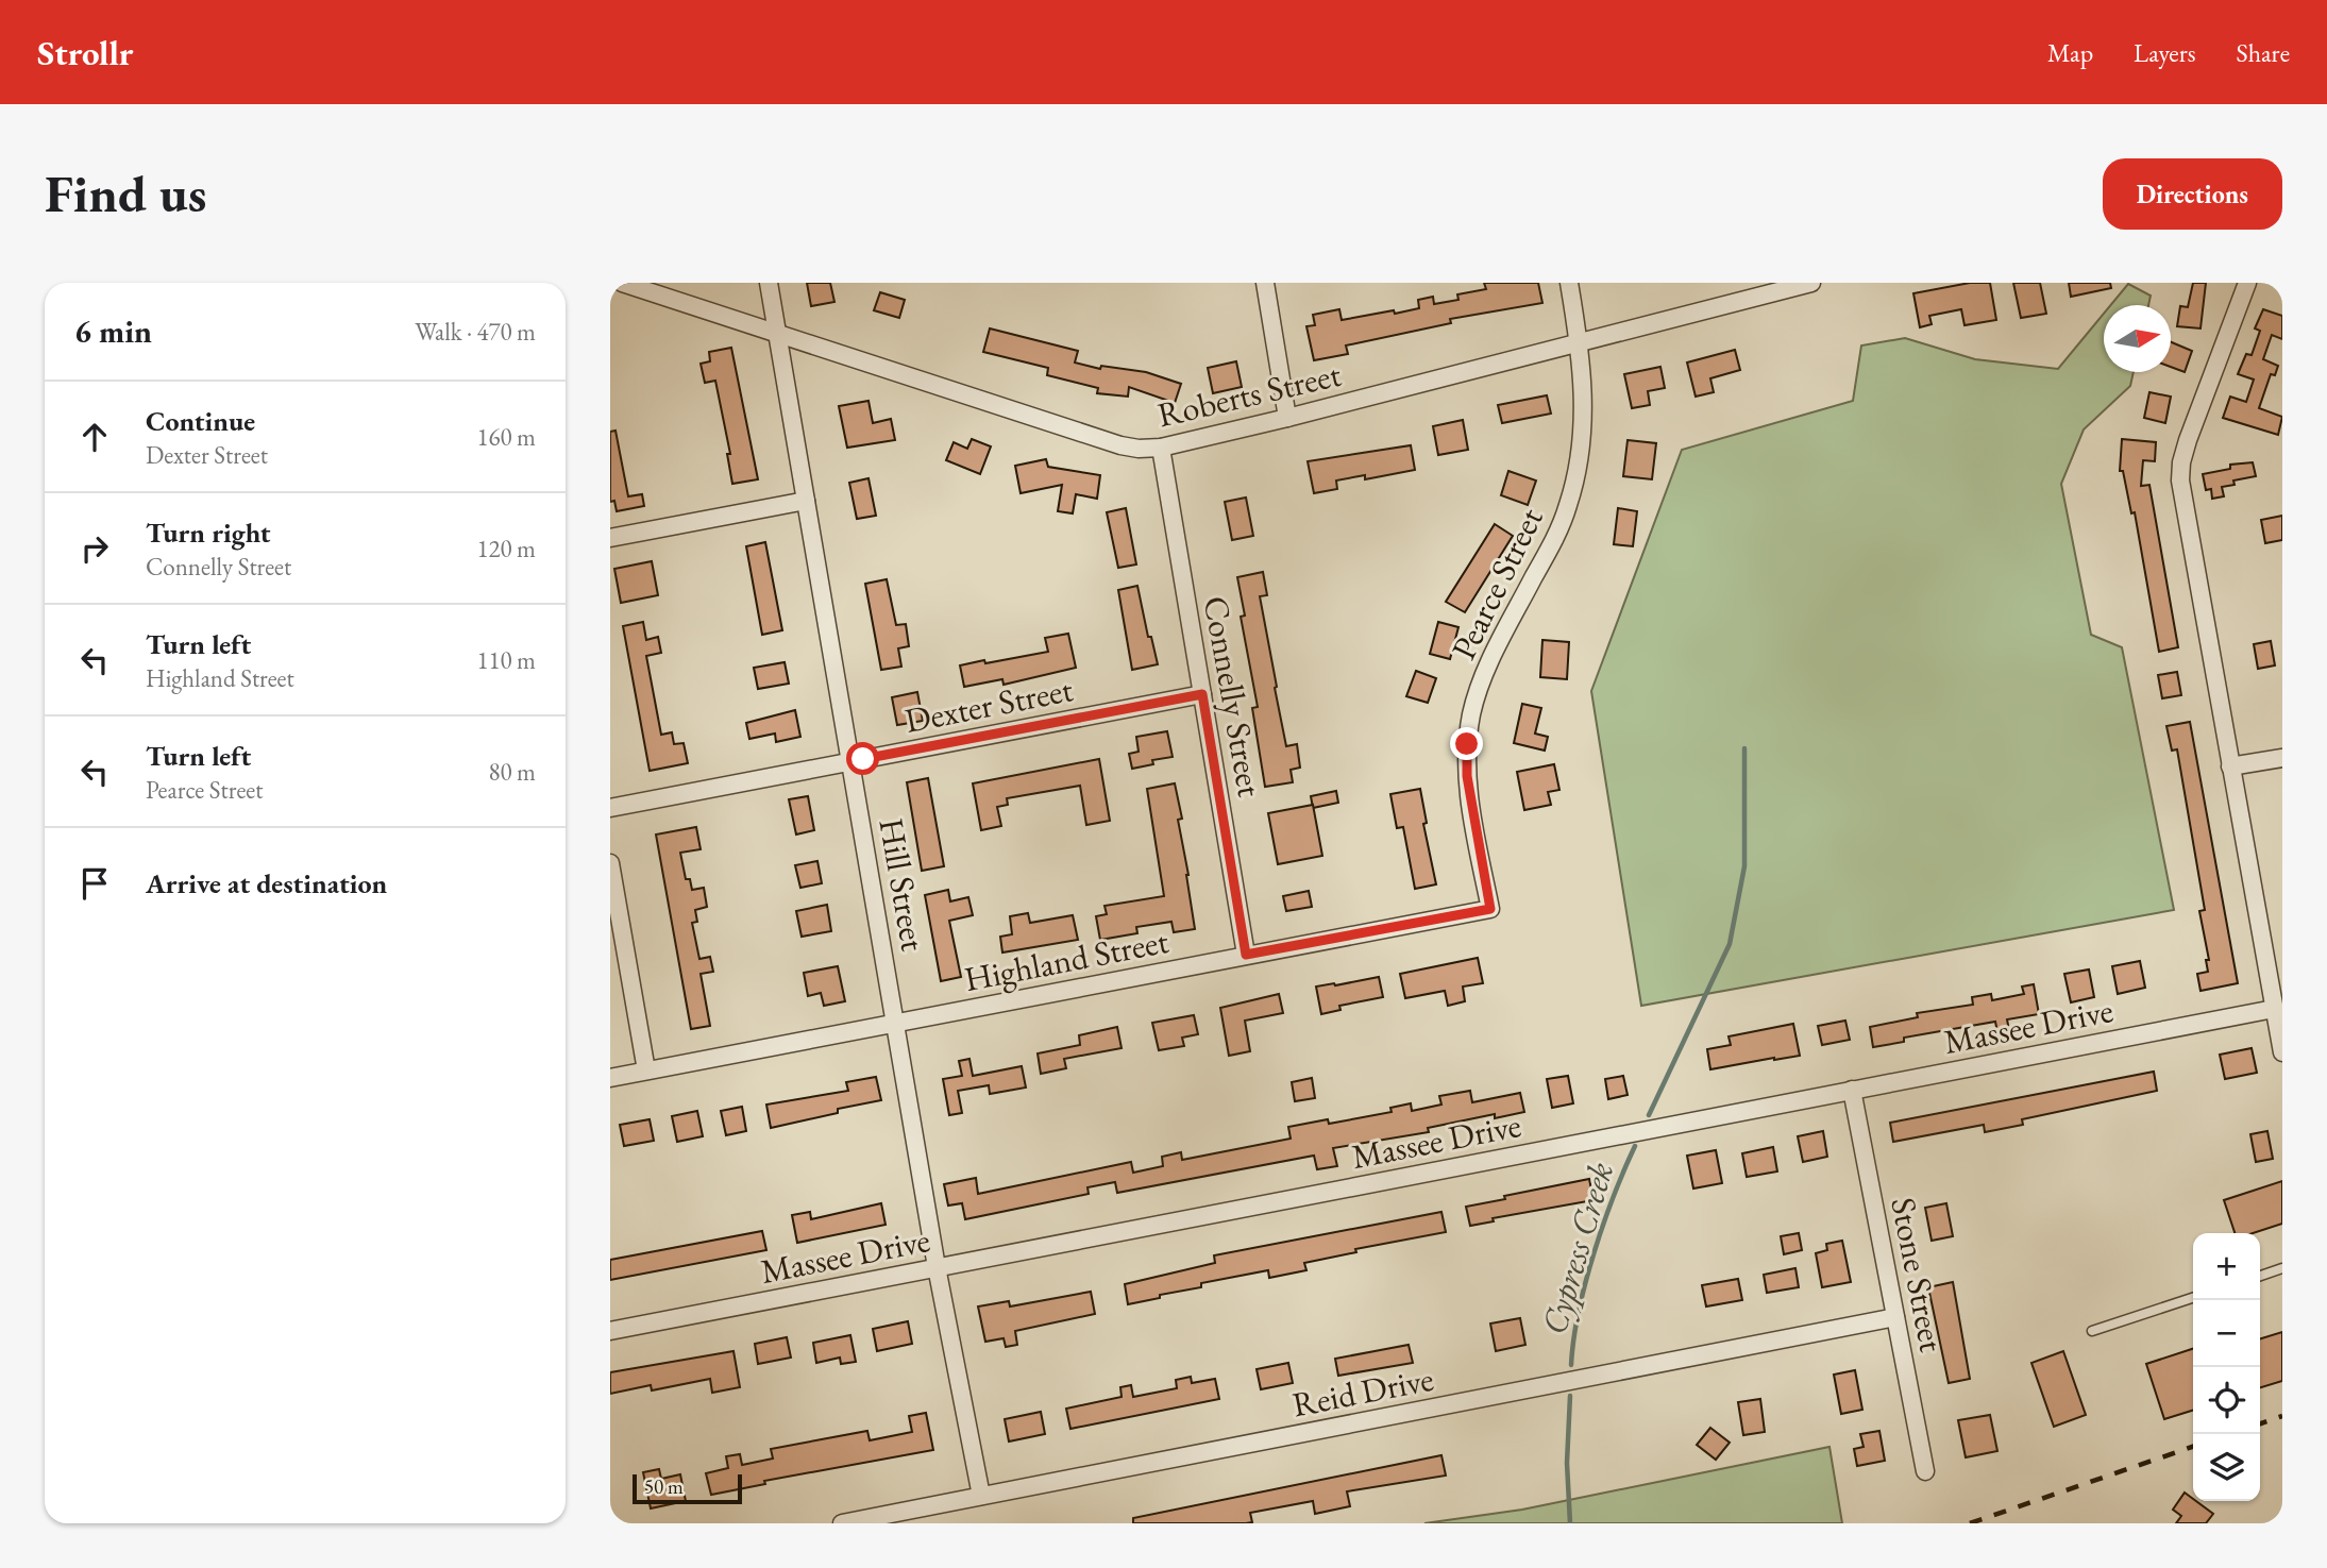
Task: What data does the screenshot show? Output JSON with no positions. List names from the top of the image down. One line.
{"streets":{"street":["Roberts Street","Pearce Street","Connelly Street","Dexter Street","Hill Street","Highland Street","Massee Drive","Stone Street","Reid Drive"]},"crossings":[["Roberts Street","Pearce Street"],["Roberts Street","Connelly Street"],["Roberts Street","Hill Street"],["Pearce Street","Highland Street"],["Connelly Street","Dexter Street"],["Connelly Street","Highland Street"],["Dexter Street","Hill Street"],["Hill Street","Highland Street"],["Hill Street","Massee Drive"],["Hill Street","Reid Drive"],["Massee Drive","Stone Street"],["Stone Street","Reid Drive"]],"water":["Cypress Creek"],"scale_bar":"50 m","north":"right","page":{"header":"Strollr","nav":["Map","Layers","Share"],"buttons":"Directions","title":"Find us","heading":["6 min","Walk · 470 m"],"list":[["Continue","Dexter Street","160 m"],["Turn right","Connelly Street","120 m"],["Turn left","Highland Street","110 m"],["Turn left","Pearce Street","80 m"],"Arrive at destination"],"map_buttons":["+","−"],"scale":"50 m"}}
